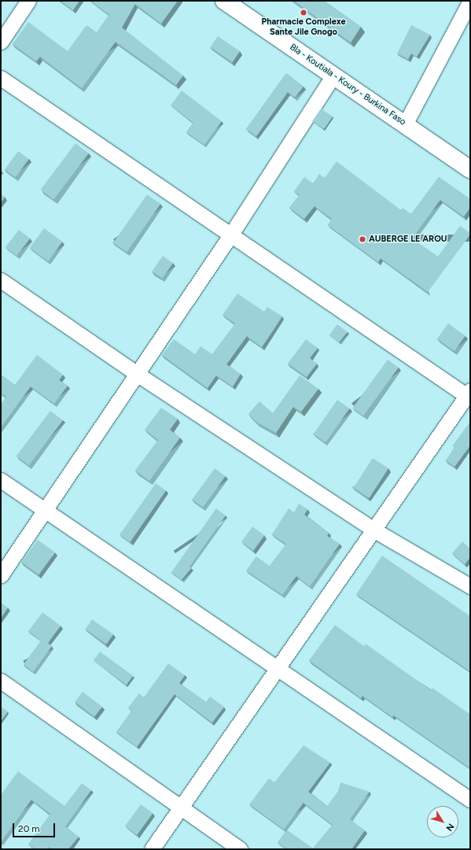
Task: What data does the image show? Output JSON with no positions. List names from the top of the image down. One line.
{"streets":{"main road":["Bla - Koutiala - Koury - Burkina Faso"]},"places":["Pharmacie Complexe Sante Jile Gnogo","AUBERGE LE AROU"],"scale_bar":"20 m","north":"bottom right"}
